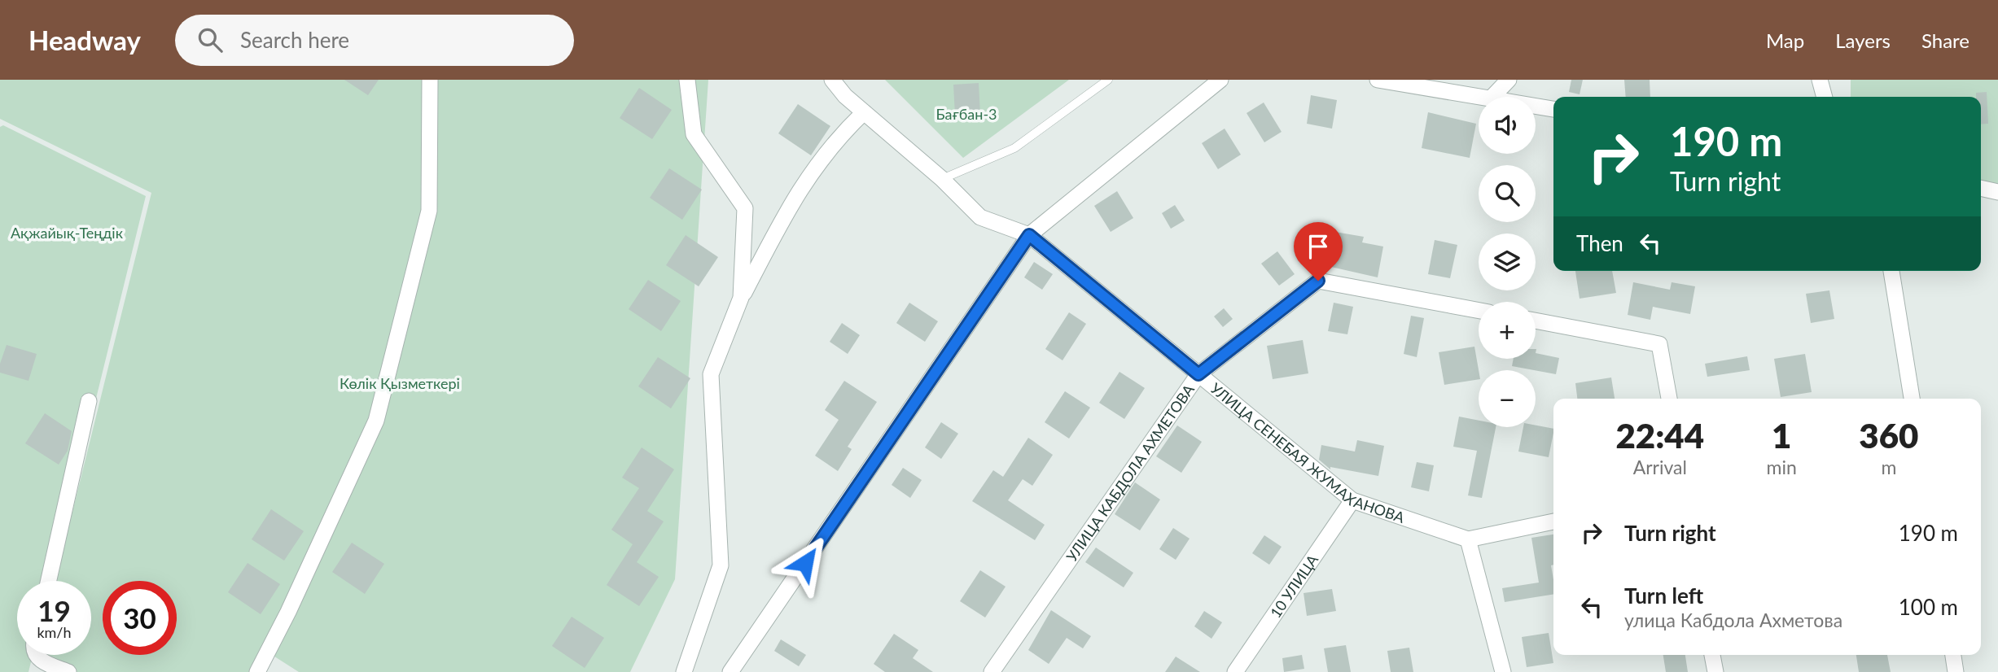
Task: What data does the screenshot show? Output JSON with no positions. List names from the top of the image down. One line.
{"streets":{"street":["УЛИЦА СЕНЕБАЯ ЖУМАХАНОВА","УЛИЦА КАБДОЛА АХМЕТОВА","10 УЛИЦА"]},"crossings":[["УЛИЦА СЕНЕБАЯ ЖУМАХАНОВА","УЛИЦА КАБДОЛА АХМЕТОВА"],["УЛИЦА СЕНЕБАЯ ЖУМАХАНОВА","10 УЛИЦА"]],"parks":["Бағбан-3","Ақжайық-Теңдік","Көлік Қызметкері"],"page":{"header":"Headway","search":"Search here","nav":["Map","Layers","Share"],"map_buttons":["+","−"],"turn":["190 m","Turn right"],"then":"Then","eta":["22:44","Arrival","1","min","360","m"],"list":[{"name":"Turn right","value":"190 m"},{"name":"Turn left","note":"улица Кабдола Ахметова","value":"100 m"}],"speed":"19 km/h","limit":"30"}}
